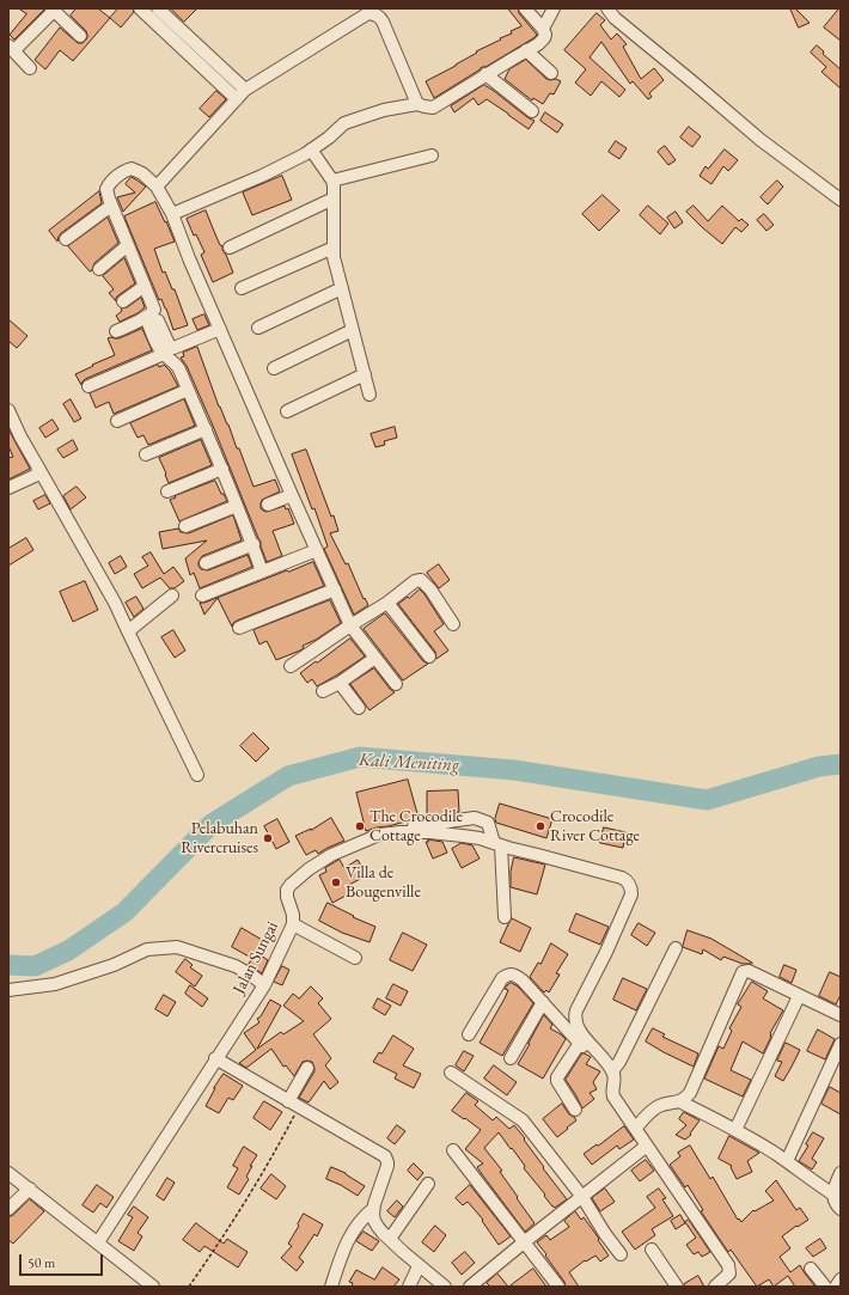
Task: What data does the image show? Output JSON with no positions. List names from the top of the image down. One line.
{"streets":{"street":["Jalan Sungai"]},"water":["Kali Meniting"],"places":["The Crocodile Cottage","Crocodile River Cottage","Pelabuhan Rivercruises","Villa de Bougenville"],"scale_bar":"50 m"}
